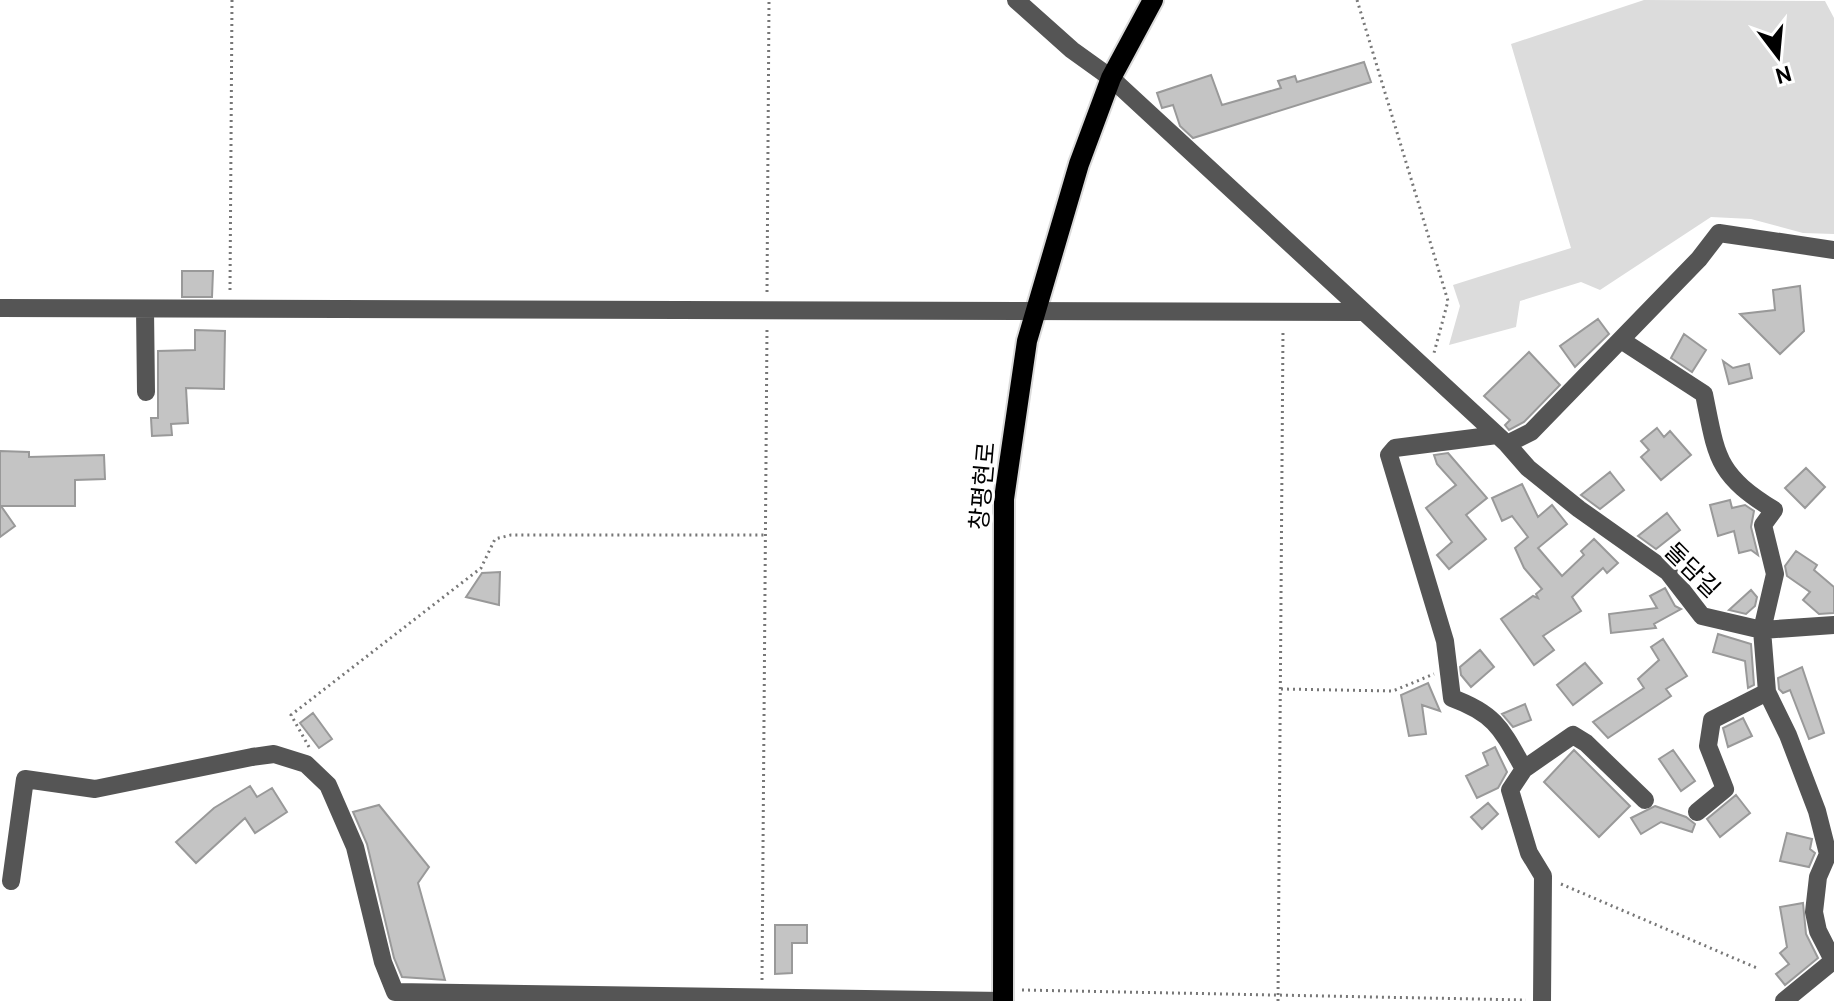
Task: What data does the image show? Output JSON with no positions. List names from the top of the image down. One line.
{"streets":{"main road":["창평현로"],"street":["돌담길"]},"crossings":[["창평현로","돌담길"]],"north":"bottom"}
